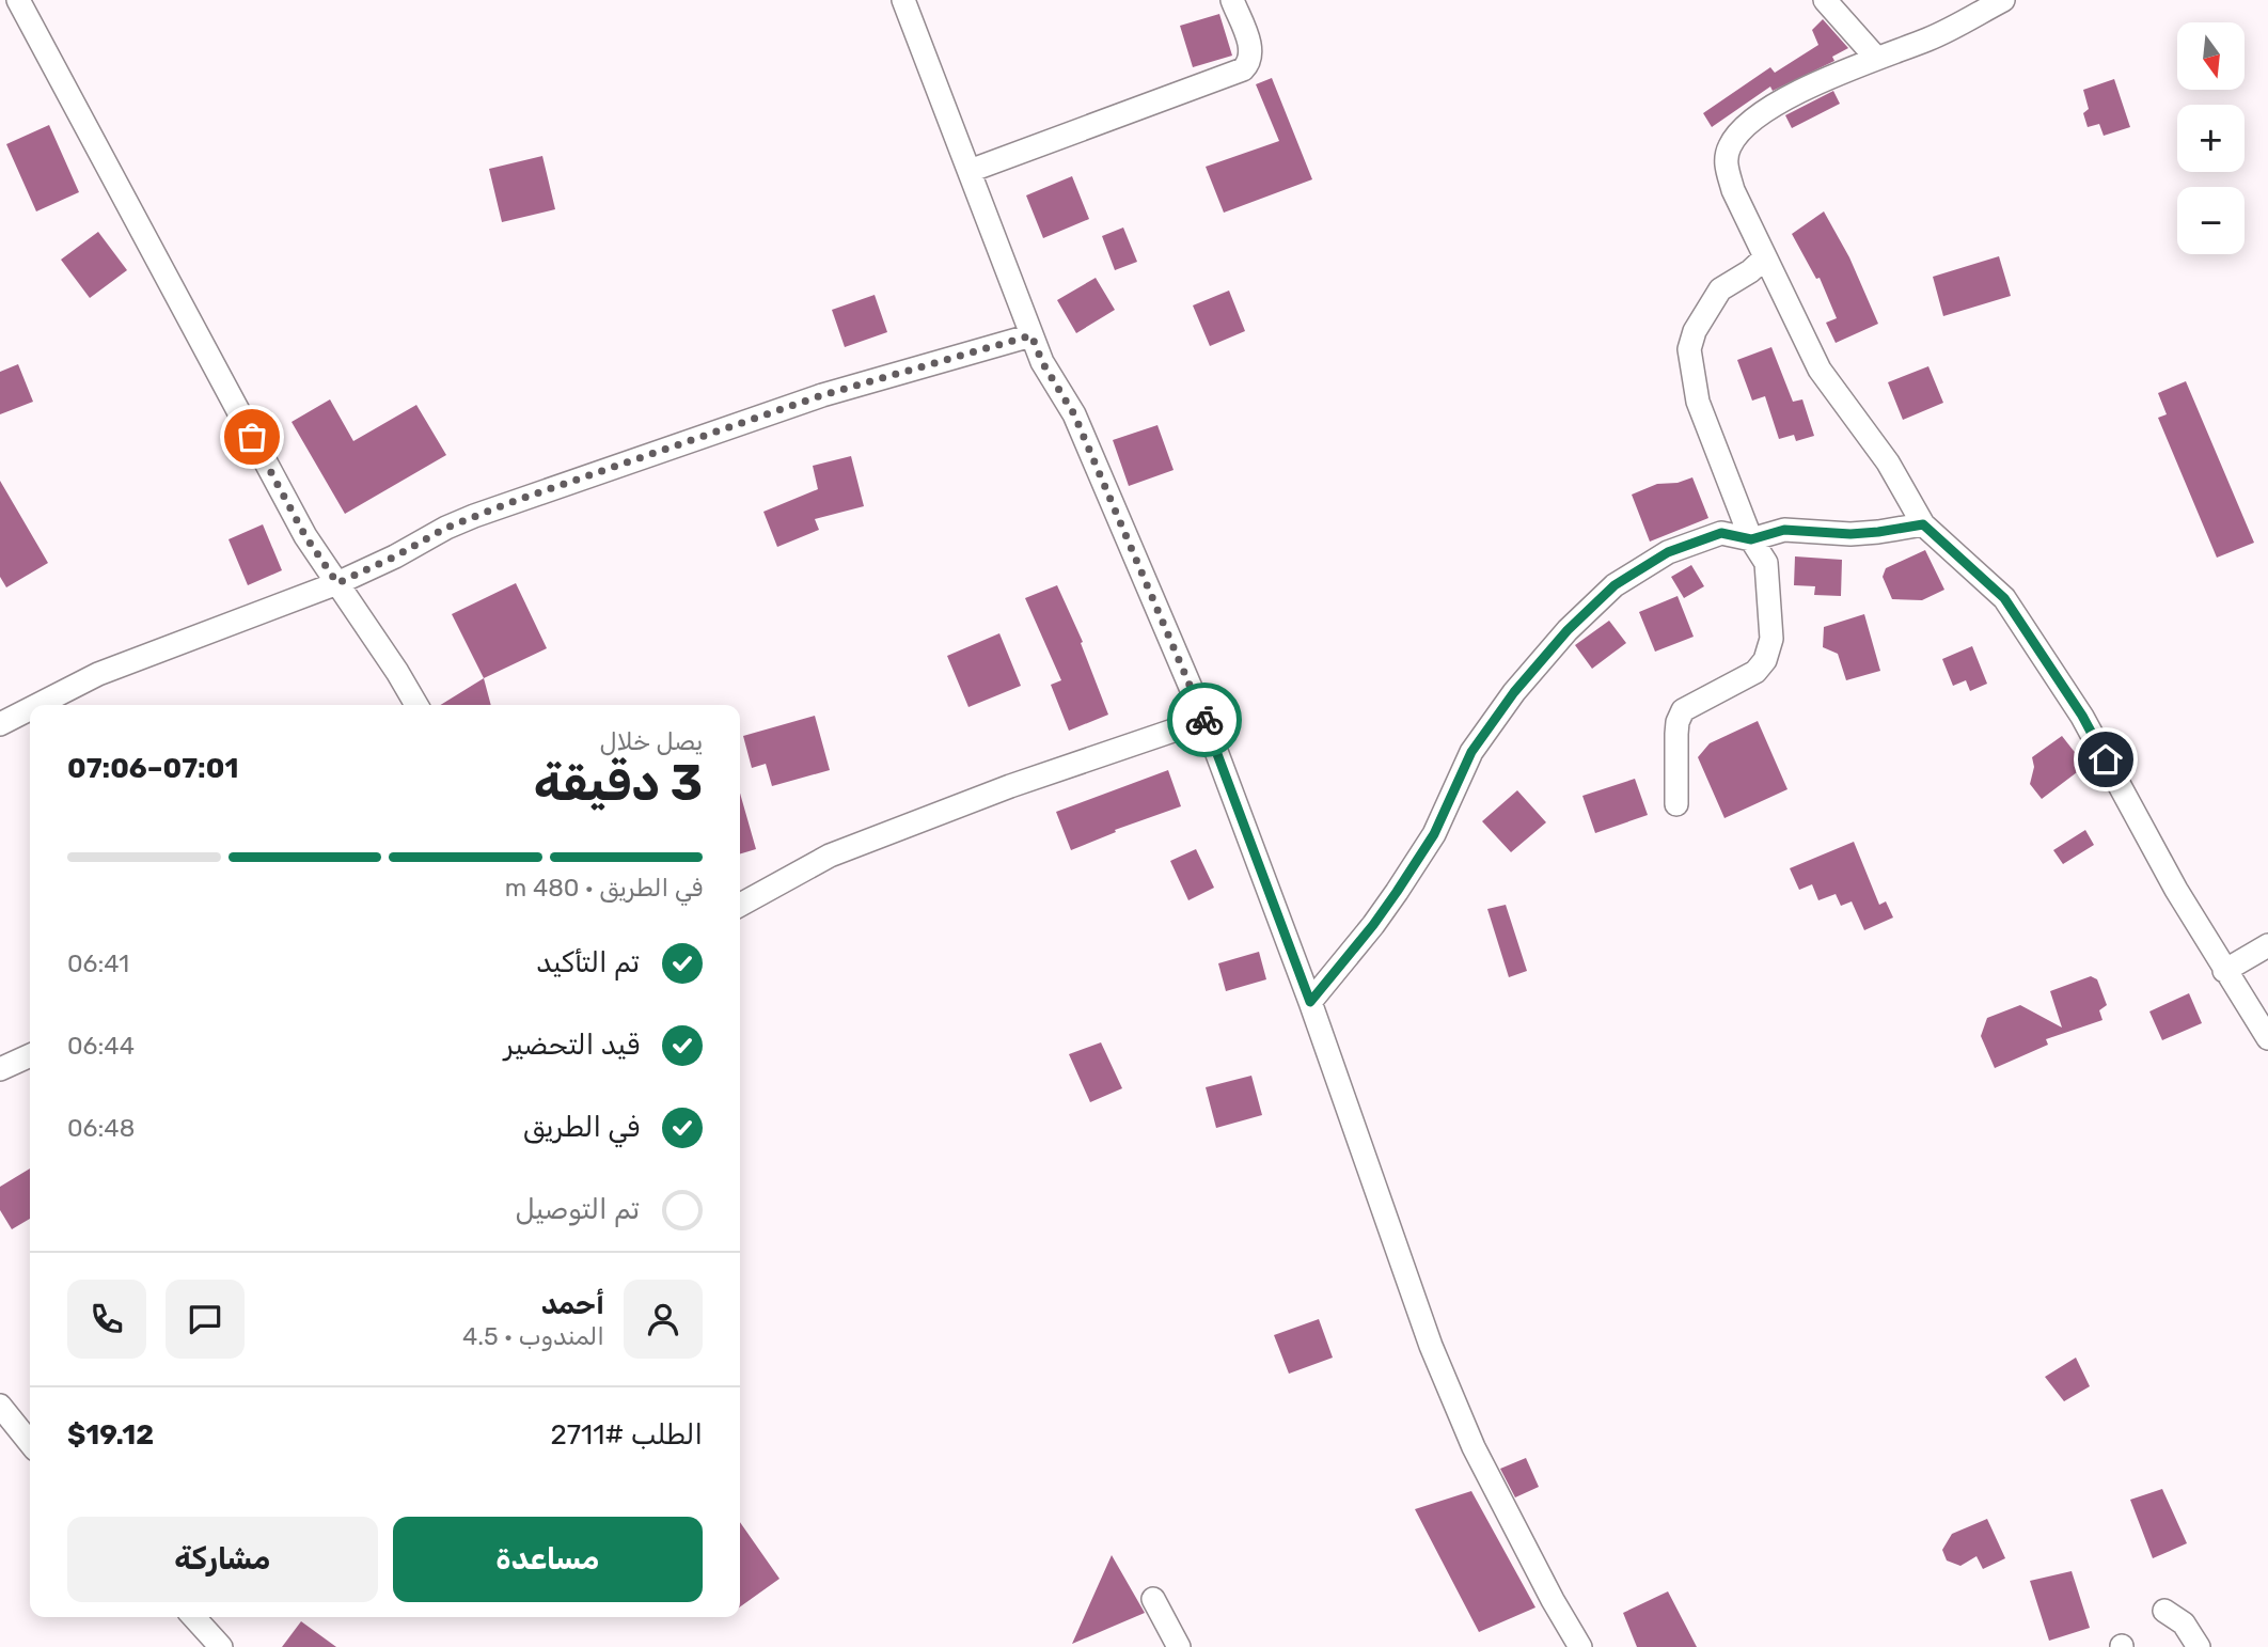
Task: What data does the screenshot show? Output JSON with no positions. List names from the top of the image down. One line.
{"north":"bottom","page":{"map_buttons":["+","−"],"heading":["3 دقيقة","يصل خلال","07:01–07:06"],"panel":["أحمد","المندوب · 4.5","الطلب #2711","$19.12"],"bar":"في الطريق · 480 m","list":[["تم التأكيد","06:41"],["قيد التحضير","06:44"],["في الطريق","06:48"],"تم التوصيل"],"buttons":["مساعدة","مشاركة"]}}
